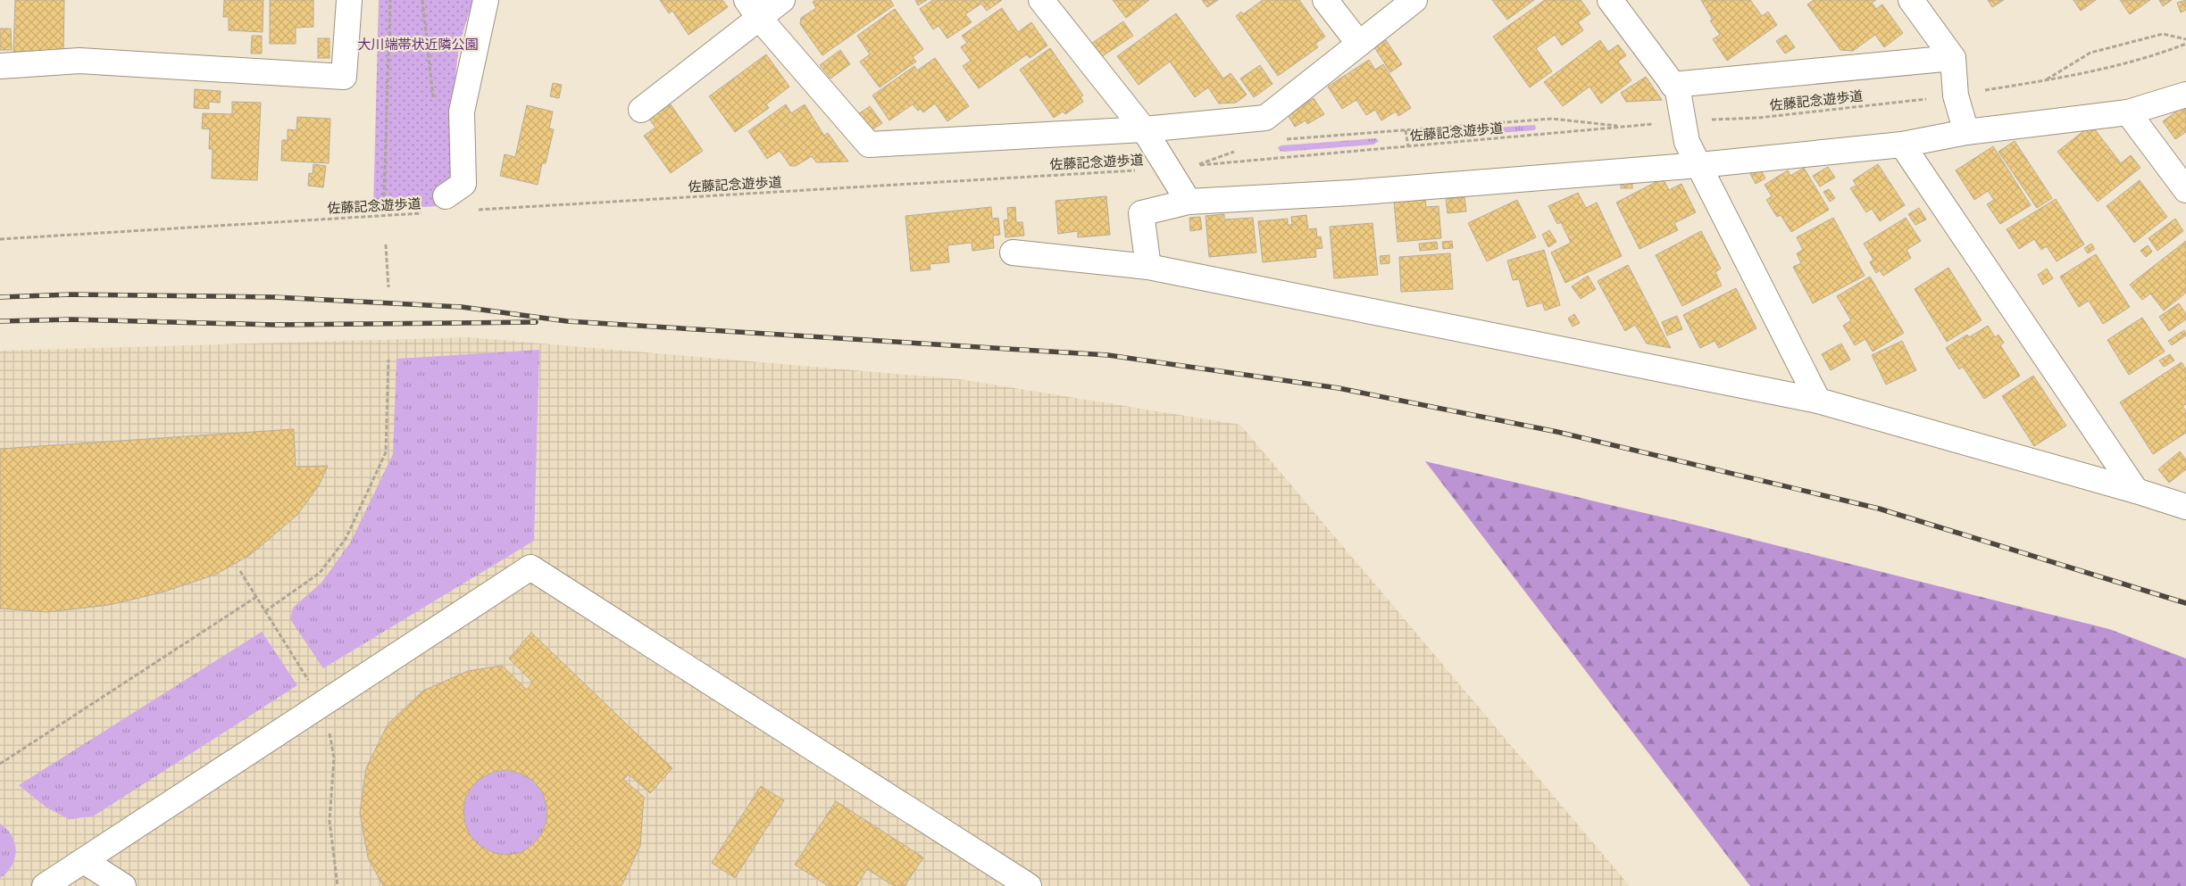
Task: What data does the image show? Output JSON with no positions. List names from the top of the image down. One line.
{"streets":{"path":["佐藤記念遊歩道"]},"parks":["大川端帯状近隣公園"]}
